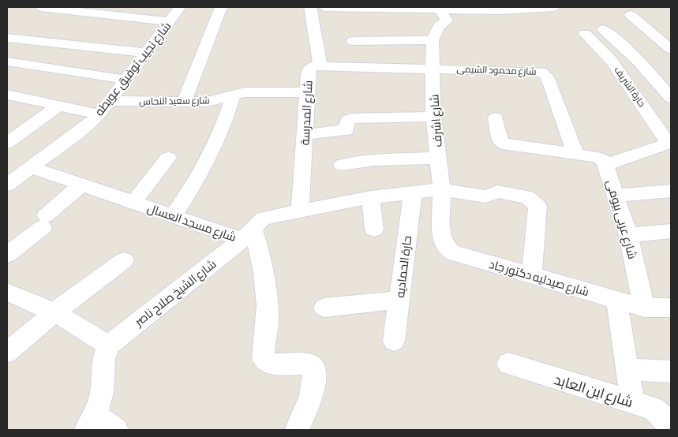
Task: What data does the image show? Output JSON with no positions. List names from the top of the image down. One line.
{"streets":{"street":["شارع نجيب توفيق عويطه","شارع محمود الشيمى","حارة الشريف","شارع سعيد النحاس","شارع المدرسة","شارع اشرف","شارع عربى بيومى","شارع مسجد العسال","حارة الحماديه","شارع صيدليه دكتور جاد","شارع الشيخ صلاح ناصر","شارع ابن العابد"]},"crossings":[["شارع نجيب توفيق عويطه","شارع سعيد النحاس"],["شارع نجيب توفيق عويطه","شارع مسجد العسال"],["شارع محمود الشيمى","شارع المدرسة"],["شارع محمود الشيمى","شارع اشرف"],["شارع محمود الشيمى","شارع عربى بيومى"],["شارع سعيد النحاس","شارع المدرسة"],["شارع المدرسة","شارع اشرف"],["شارع المدرسة","شارع مسجد العسال"],["شارع اشرف","شارع مسجد العسال"],["شارع اشرف","شارع صيدليه دكتور جاد"],["شارع عربى بيومى","شارع صيدليه دكتور جاد"],["شارع مسجد العسال","حارة الحماديه"],["شارع مسجد العسال","شارع صيدليه دكتور جاد"],["شارع مسجد العسال","شارع الشيخ صلاح ناصر"]]}
